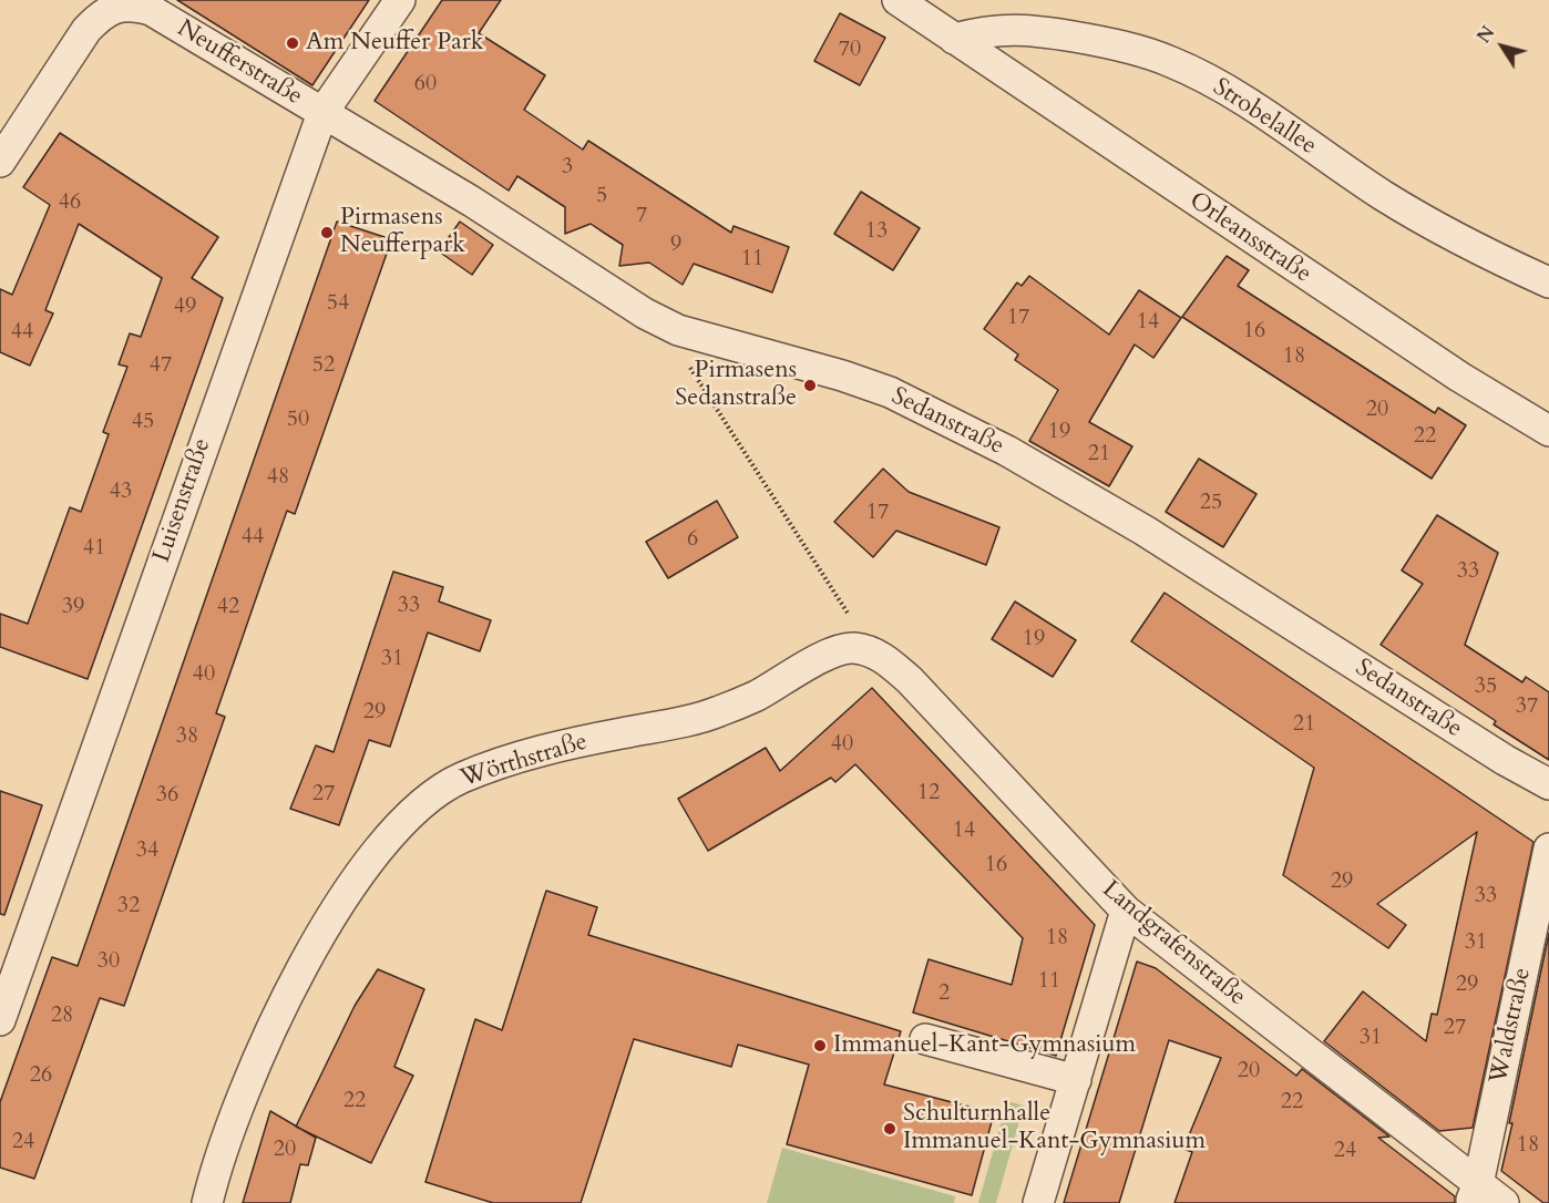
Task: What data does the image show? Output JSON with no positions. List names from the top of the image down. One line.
{"streets":{"street":["Neufferstraße","Strobelallee","Orleansstraße","Sedanstraße","Luisenstraße","Wörthstraße","Landgrafenstraße","Waldstraße"]},"crossings":[["Neufferstraße","Sedanstraße"],["Neufferstraße","Luisenstraße"],["Strobelallee","Orleansstraße"],["Sedanstraße","Luisenstraße"],["Wörthstraße","Landgrafenstraße"],["Landgrafenstraße","Waldstraße"]],"places":["Am Neuffer Park","Pirmasens Neufferpark","Pirmasens Sedanstraße","Immanuel-Kant-Gymnasium","Schulturnhalle Immanuel-Kant-Gymnasium"],"house_numbers":["70","60","3","5","46","7","13","9","11","54","49","17","14","16","44","18","47","52","20","50","45","19","22","21","48","43","25","17","44","6","41","33","33","39","42","19","31","40","35","37","29","21","38","40","12","27","36","14","34","16","29","33","32","18","31","30","11","29","2","28","27","31","20","26","22","22","24","18","20","24"],"north":"top left"}
